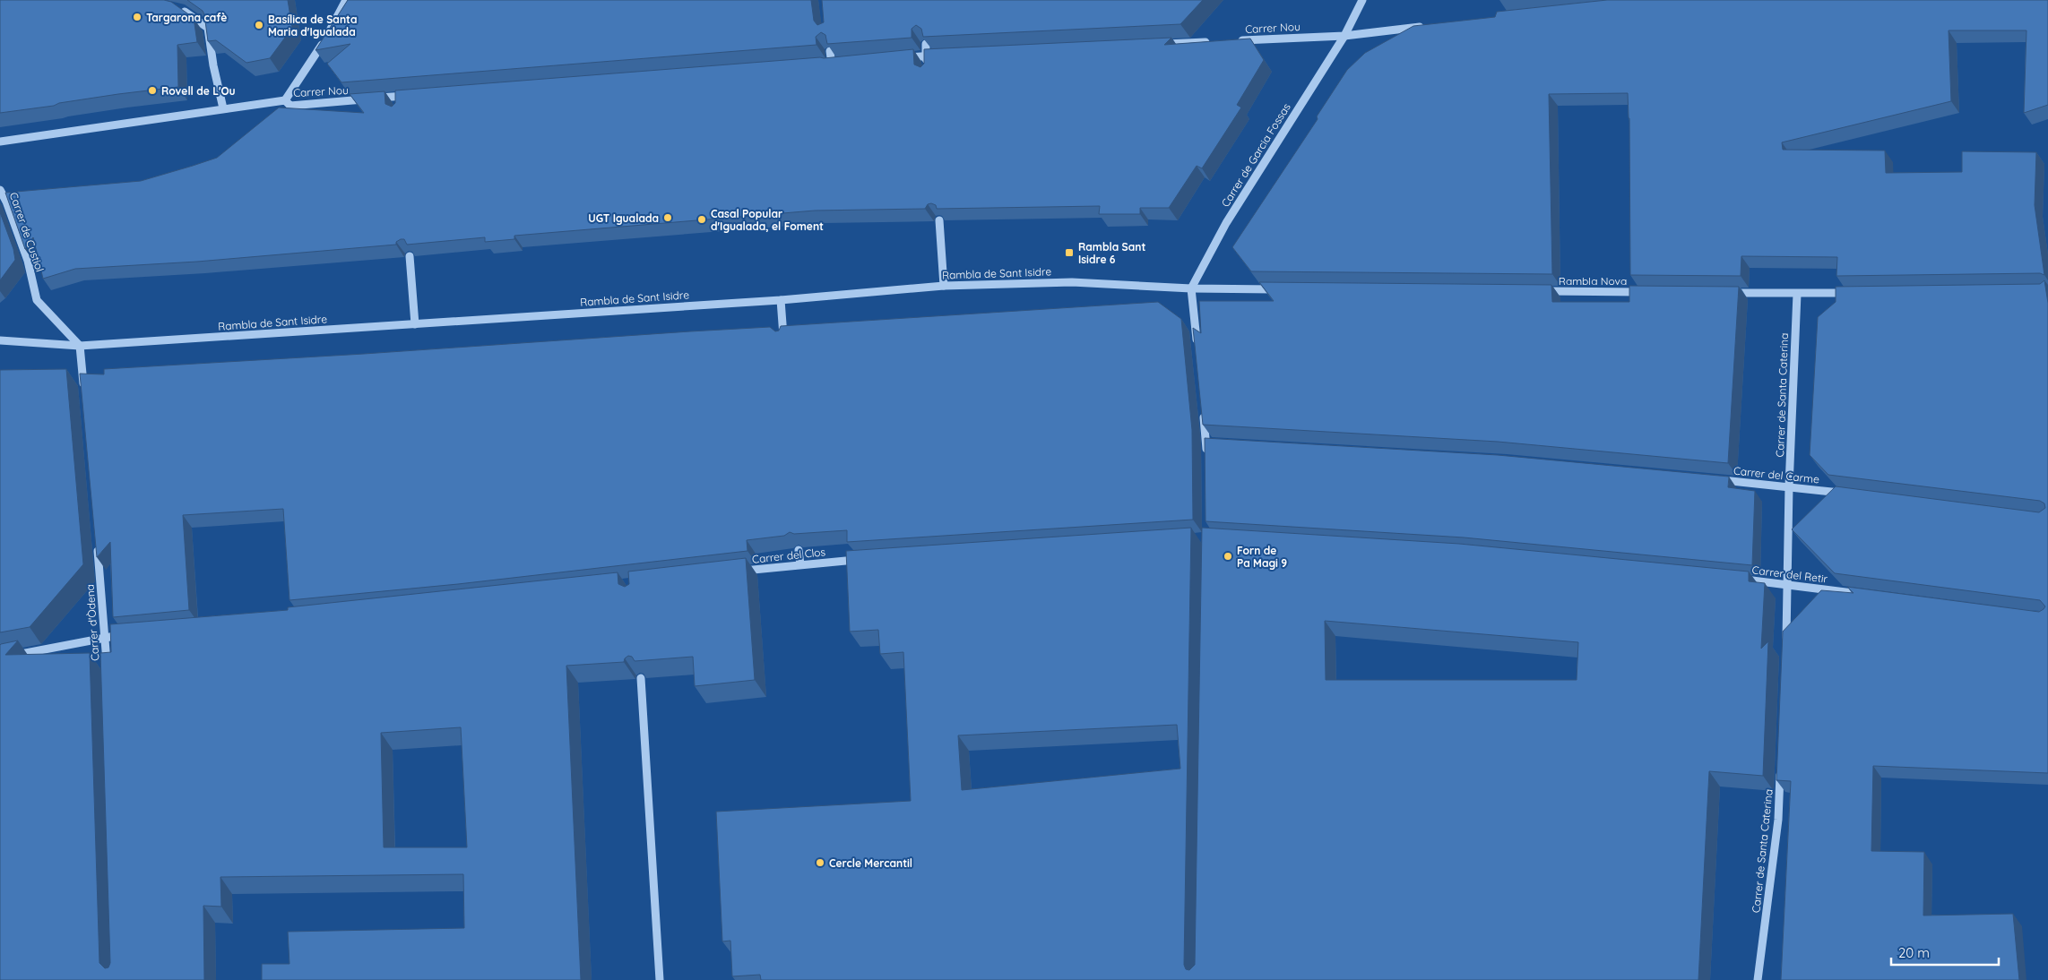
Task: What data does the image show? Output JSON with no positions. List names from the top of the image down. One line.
{"streets":{"street":["Carrer Nou","Carrer de Garcia Fossas","Carrer de Custiol","Rambla de Sant Isidre","Rambla Nova","Carrer de Santa Caterina","Carrer del Carme","Carrer del Clos","Carrer del Retir","Carrer d'Òdena"]},"crossings":[["Carrer Nou","Carrer de Garcia Fossas"],["Carrer de Garcia Fossas","Rambla de Sant Isidre"],["Carrer de Custiol","Rambla de Sant Isidre"],["Carrer de Santa Caterina","Carrer del Carme"],["Carrer de Santa Caterina","Carrer del Retir"]],"places":{"other":["Targarona cafè","Basílica de Santa Maria d'Igualada","Rovell de L'Ou","UGT Igualada","Casal Popular d'Igualada, el Foment","Forn de Pa Magi 9","Cercle Mercantil"],"transit":["Rambla Sant Isidre 6"]},"scale_bar":"20 m"}
